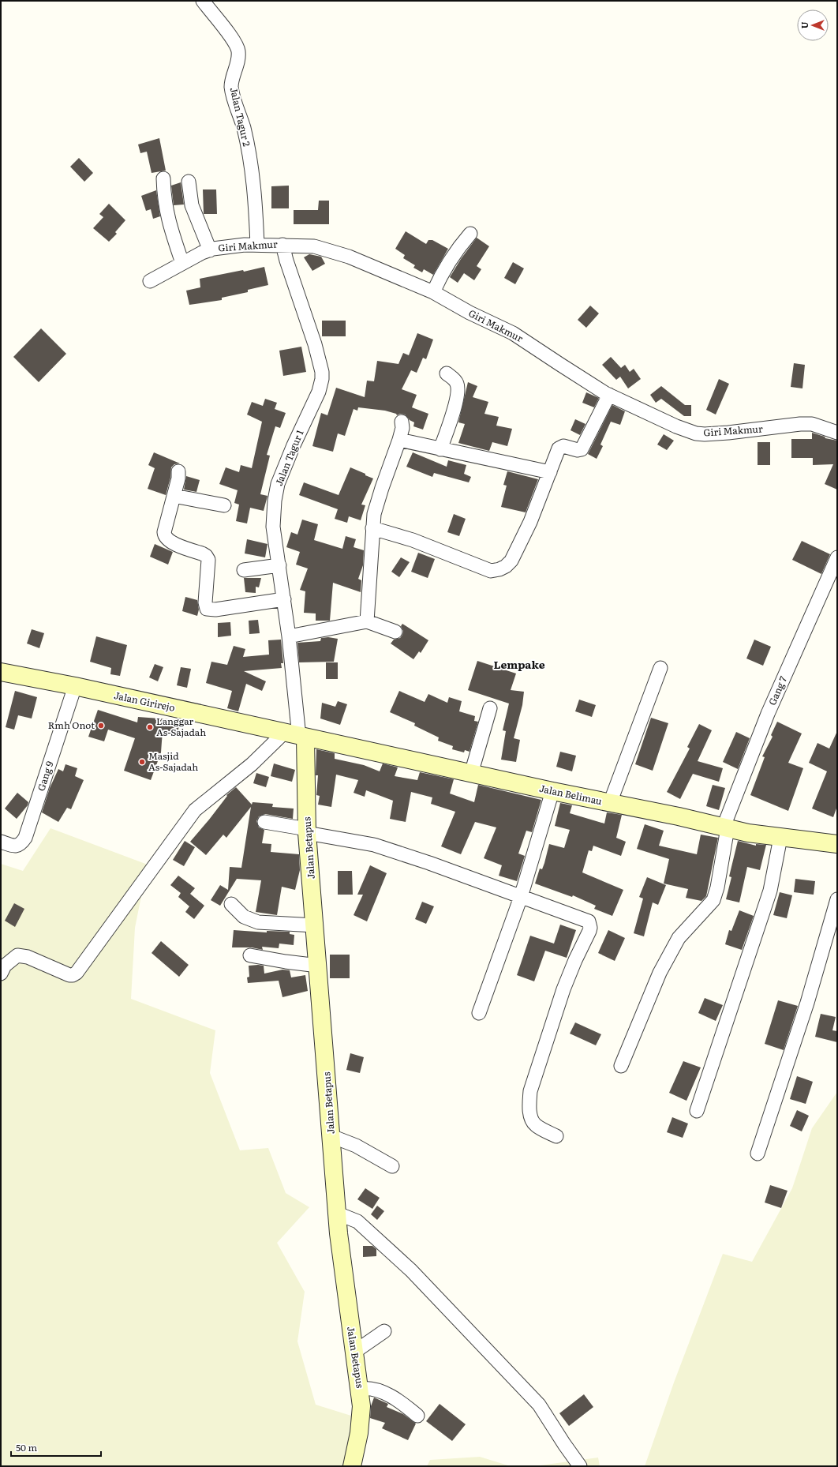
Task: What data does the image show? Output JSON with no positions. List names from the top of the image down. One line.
{"streets":{"street":["Jalan Tagur 2","Giri Makmur","Jalan Tagur 1","Gang 7","Jalan Girirejo","Gang 9","Jalan Belimau","Jalan Betapus"]},"crossings":[["Jalan Tagur 2","Giri Makmur"],["Giri Makmur","Jalan Tagur 1"],["Jalan Tagur 1","Jalan Girirejo"],["Jalan Tagur 1","Jalan Belimau"],["Jalan Tagur 1","Jalan Betapus"],["Gang 7","Jalan Belimau"],["Jalan Girirejo","Gang 9"],["Jalan Girirejo","Jalan Belimau"],["Jalan Girirejo","Jalan Betapus"],["Jalan Belimau","Jalan Betapus"]],"districts":["Lempake"],"places":["Rmh Onot","Langgar As-Sajadah","Masjid As-Sajadah"],"scale_bar":"50 m","north":"left"}
